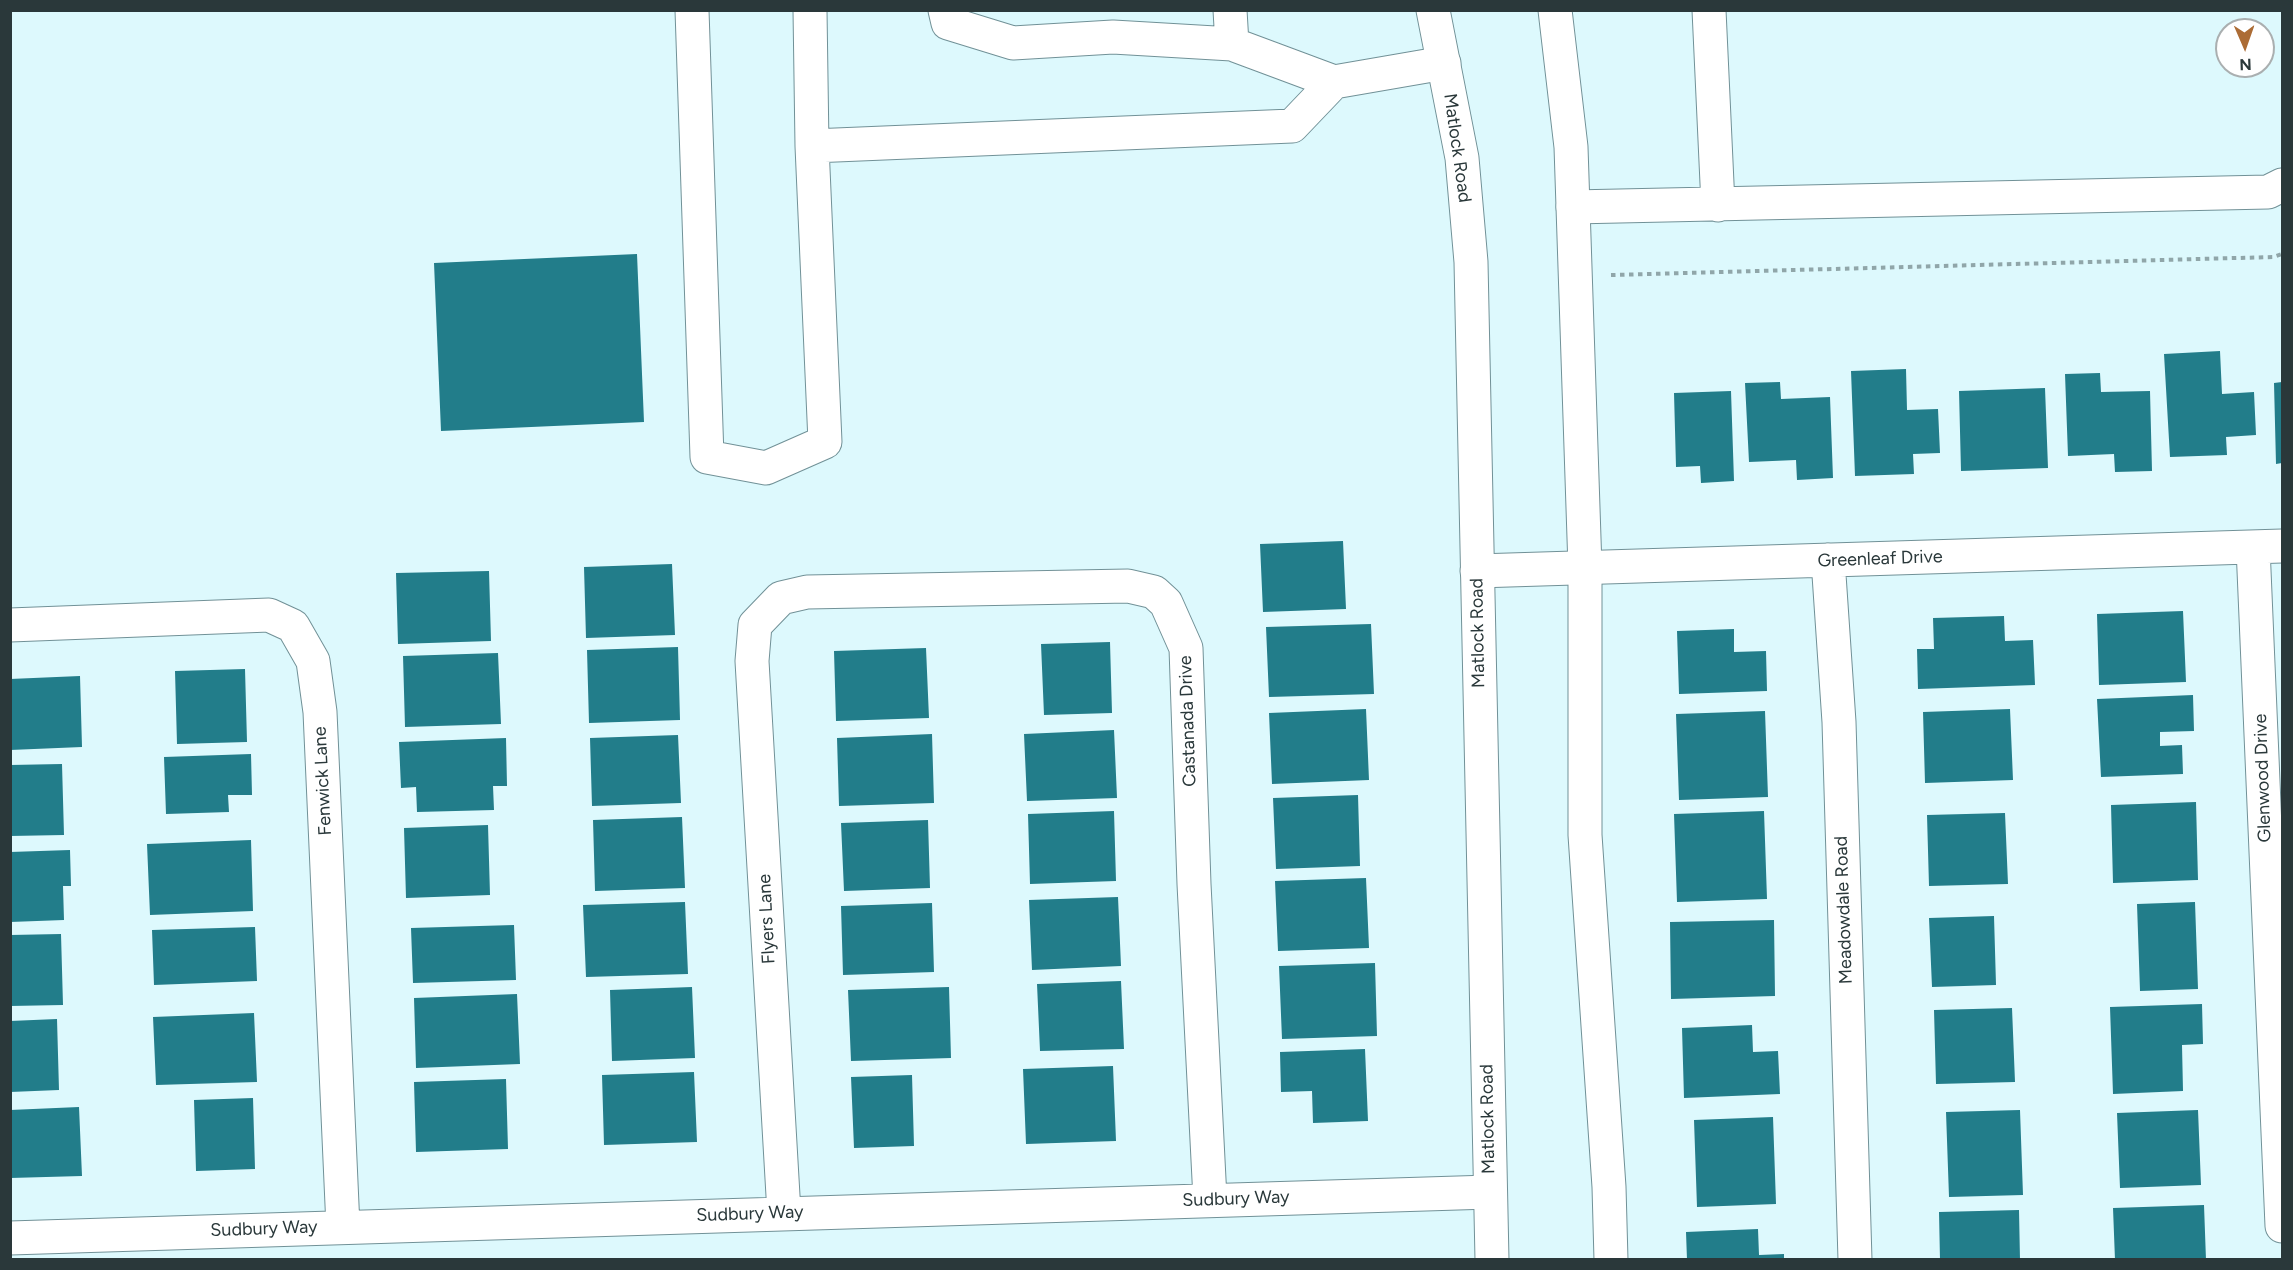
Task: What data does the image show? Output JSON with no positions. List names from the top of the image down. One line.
{"streets":{"street":["Matlock Road","Greenleaf Drive","Castanada Drive","Glenwood Drive","Fenwick Lane","Meadowdale Road","Flyers Lane","Sudbury Way"]},"crossings":[["Matlock Road","Greenleaf Drive"],["Matlock Road","Sudbury Way"],["Greenleaf Drive","Glenwood Drive"],["Greenleaf Drive","Meadowdale Road"],["Castanada Drive","Flyers Lane"],["Castanada Drive","Sudbury Way"],["Fenwick Lane","Sudbury Way"],["Flyers Lane","Sudbury Way"]],"north":"bottom"}
